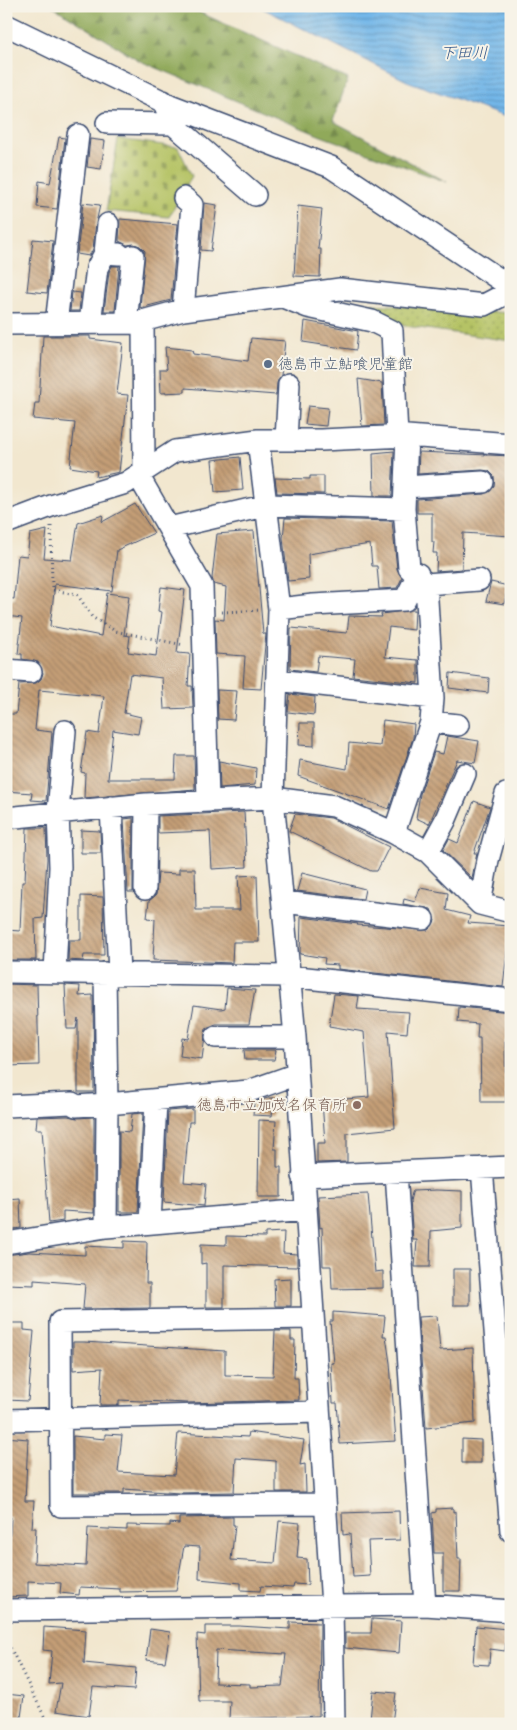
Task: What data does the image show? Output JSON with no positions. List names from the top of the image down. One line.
{"water":["下田川"],"places":["徳島市立鮎喰児童館","徳島市立加茂名保育所"]}
